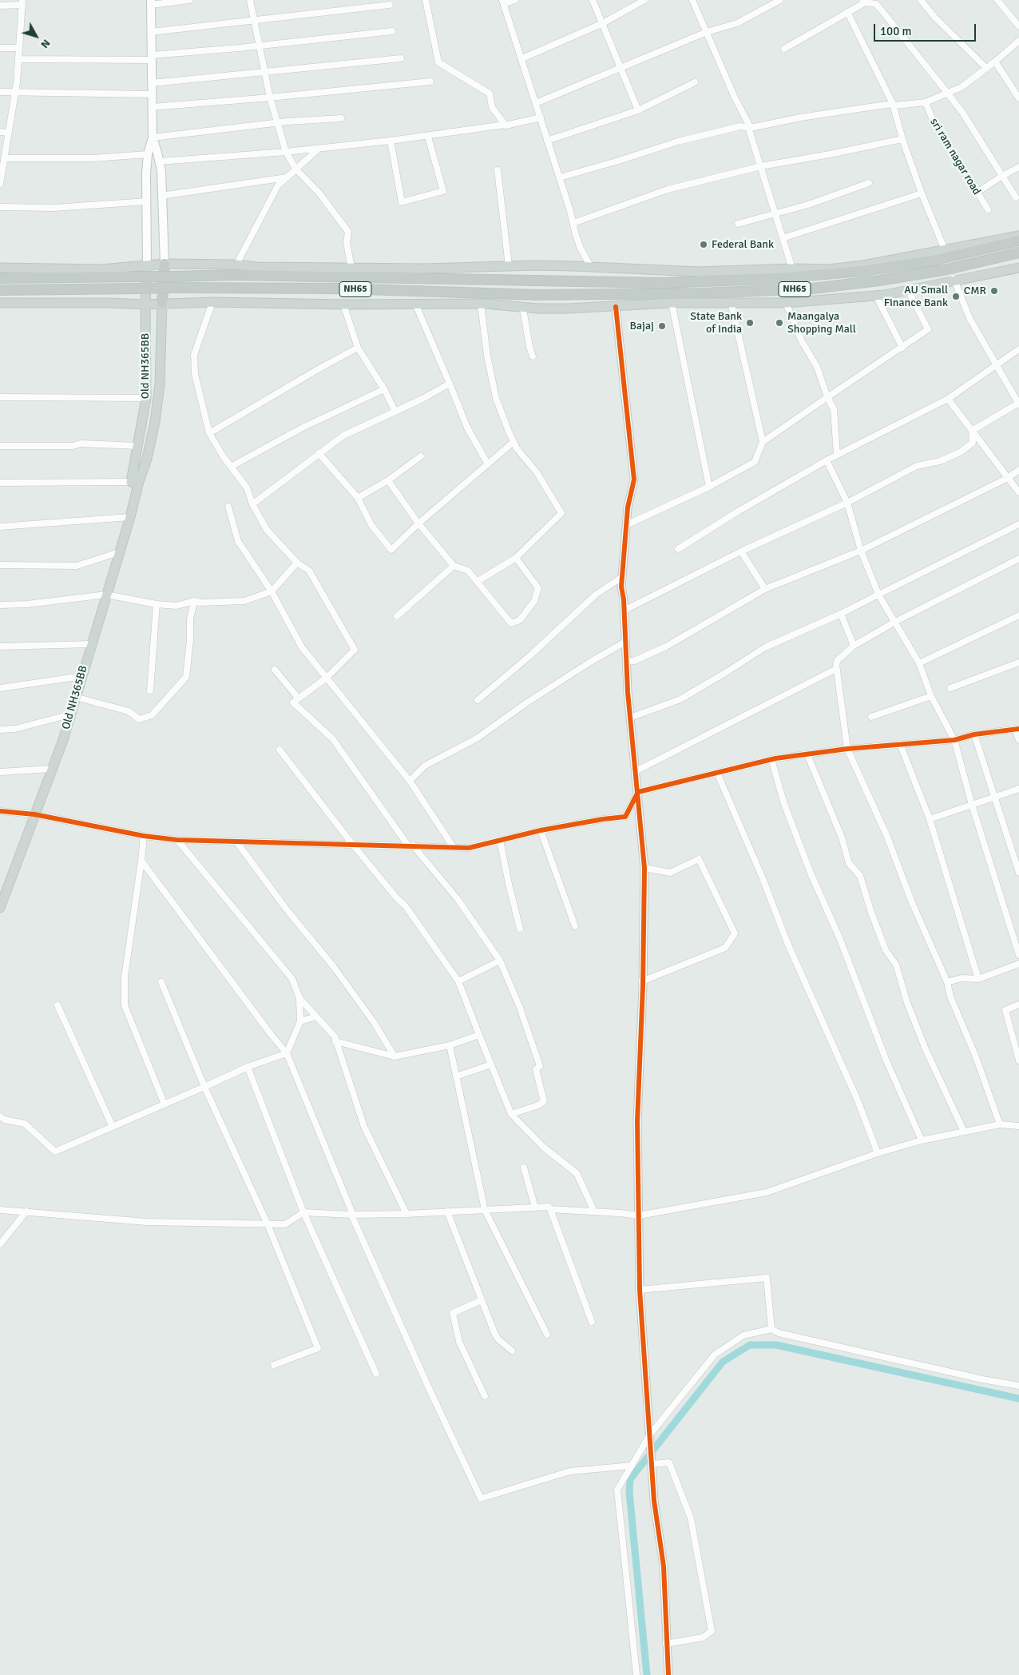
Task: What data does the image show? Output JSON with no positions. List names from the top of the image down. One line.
{"streets":{"highway":["NH65"],"main road":["Old NH365BB"],"street":["sri ram nagar road"]},"places":["Federal Bank","CMR","AU Small Finance Bank","State Bank of India","Maangalya Shopping Mall","Bajaj"],"scale_bar":"100 m","north":"bottom right"}
